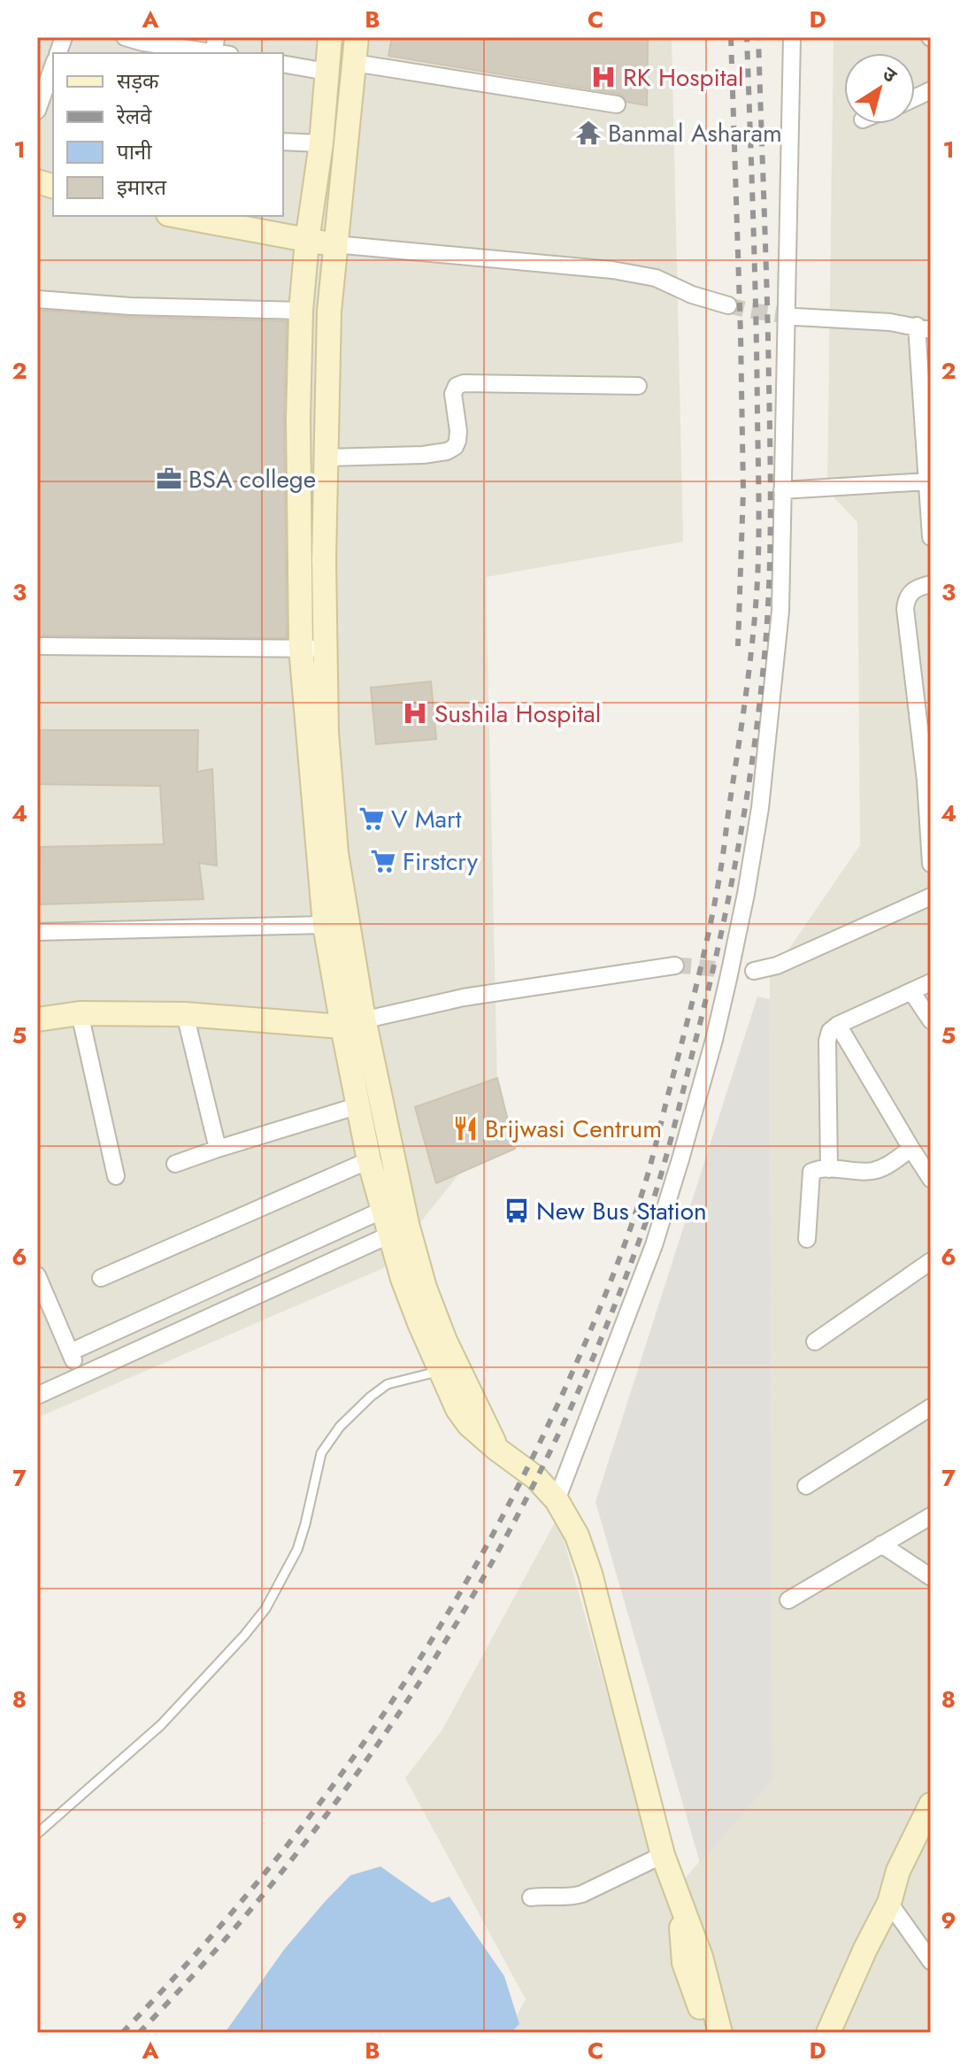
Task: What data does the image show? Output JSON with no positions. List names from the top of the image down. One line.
{"places":{"hospital":["RK Hospital","Sushila Hospital"],"temple":["Banmal Asharam"],"office":["BSA college"],"supermarket":["V Mart","Firstcry"],"restaurant":["Brijwasi Centrum"],"bus stop":["New Bus Station"]},"legend":["सड़क","रेलवे","पानी","इमारत"],"north":"top right","grid":{"columns":["A","B","C","D"],"rows":["1","2","3","4","5","6","7","8","9"]}}
